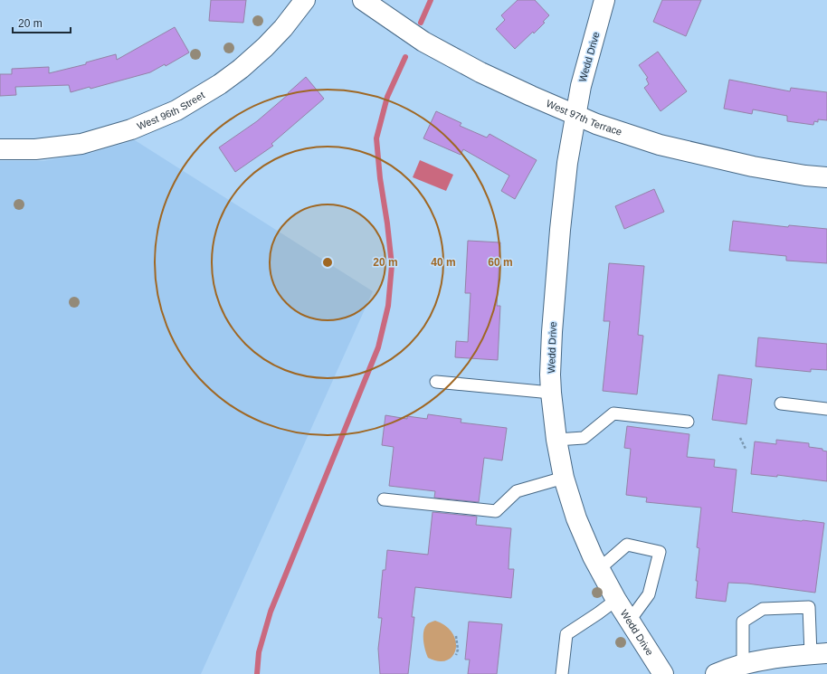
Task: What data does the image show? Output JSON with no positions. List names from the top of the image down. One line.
{"streets":{"street":["Wedd Drive","West 96th Street","West 97th Terrace"]},"crossings":[["Wedd Drive","West 97th Terrace"]],"scale_bar":"20 m","rings":["20 m","40 m","60 m"]}
